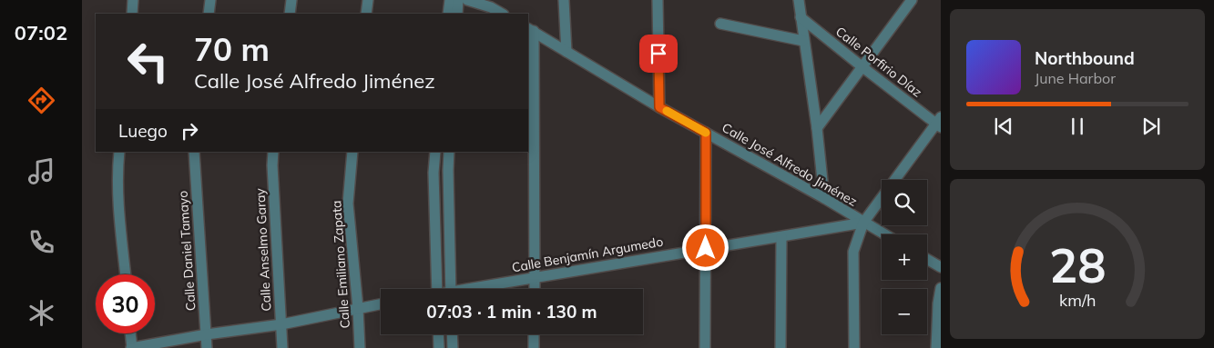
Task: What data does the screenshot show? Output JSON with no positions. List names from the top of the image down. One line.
{"streets":{"street":["Calle Porfirio Díaz","Calle José Alfredo Jiménez","Calle Anselmo Garay","Calle Daniel Tamayo","Calle Benjamín Argumedo","Calle Emiliano Zapata"]},"crossings":[["Calle José Alfredo Jiménez","Calle Benjamín Argumedo"]],"page":{"tabs":"07:02","turn":["70 m","Calle José Alfredo Jiménez"],"song":["Northbound","June Harbor"],"then":"Luego","map_buttons":["+","−"],"limit":"30","trip":"07:03 · 1 min · 130 m","gauge":["28","km/h"]}}
